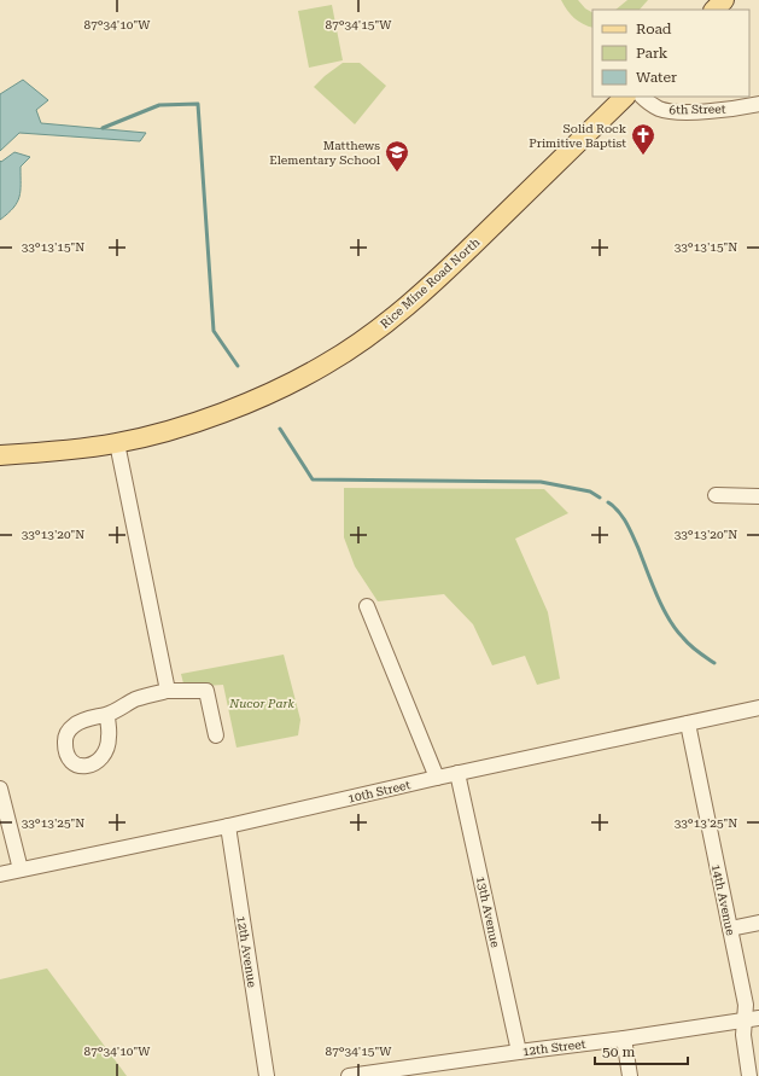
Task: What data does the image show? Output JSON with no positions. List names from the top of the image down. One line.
{"streets":{"main road":["Rice Mine Road North"],"street":["6th Street","10th Street","14th Avenue","13th Avenue","12th Avenue","12th Street"]},"crossings":[["10th Street","14th Avenue"],["10th Street","13th Avenue"],["10th Street","12th Avenue"],["14th Avenue","12th Street"],["13th Avenue","12th Street"]],"parks":["Nucor Park"],"places":{"church":["Solid Rock Primitive Baptist"],"school or university":["Matthews Elementary School"]},"legend":["Road","Park","Water"],"scale_bar":"50 m","coordinates":["87°34'10\"W","87°34'15\"W","33°13'15\"N","33°13'20\"N","33°13'25\"N"]}
